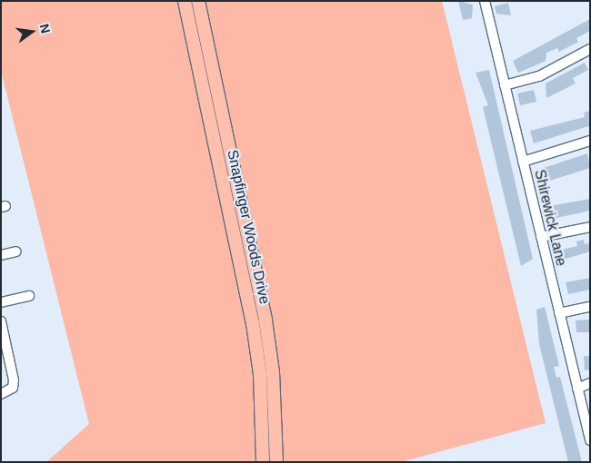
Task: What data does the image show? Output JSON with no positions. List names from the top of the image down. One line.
{"streets":{"main road":["Snapfinger Woods Drive"],"street":["Shirewick Lane"]},"north":"right"}
